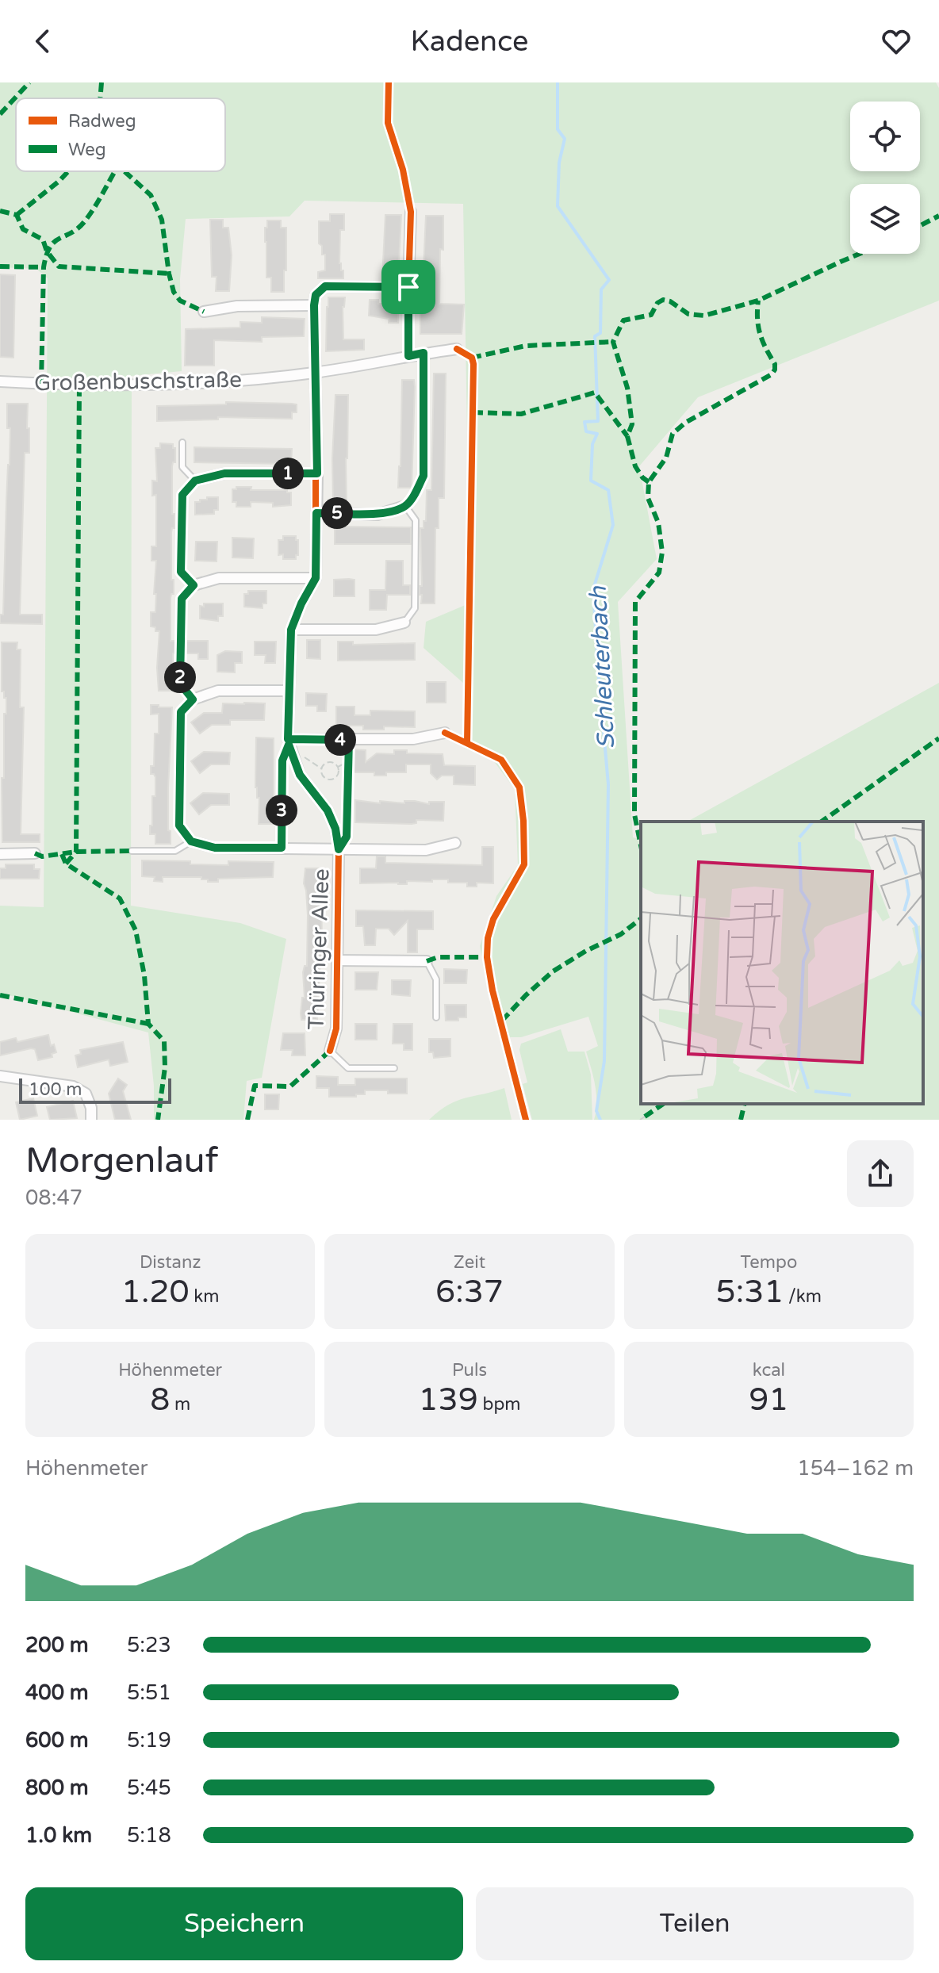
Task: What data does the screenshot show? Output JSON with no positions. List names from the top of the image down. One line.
{"streets":{"street":["Großenbuschstraße","Thüringer Allee"]},"crossings":[["Großenbuschstraße","Thüringer Allee"]],"water":["Schleuterbach"],"legend":["Radweg","Weg"],"scale_bar":"100 m","page":{"header":"Kadence","pins":["1","5","2","4","3"],"scale":"100 m","heading":["Morgenlauf","08:47"],"stats":[["Distanz","1.20 km"],["Zeit","6:37"],["Tempo","5:31 /km"],["Höhenmeter","8 m"],["Puls","139 bpm"],["kcal","91"]],"chart":["Höhenmeter","154–162 m"],"list":[{"name":"200 m","note":"5:23"},{"name":"400 m","note":"5:51"},{"name":"600 m","note":"5:19"},{"name":"800 m","note":"5:45"},{"name":"1.0 km","note":"5:18"}],"buttons":["Speichern","Teilen"]}}
